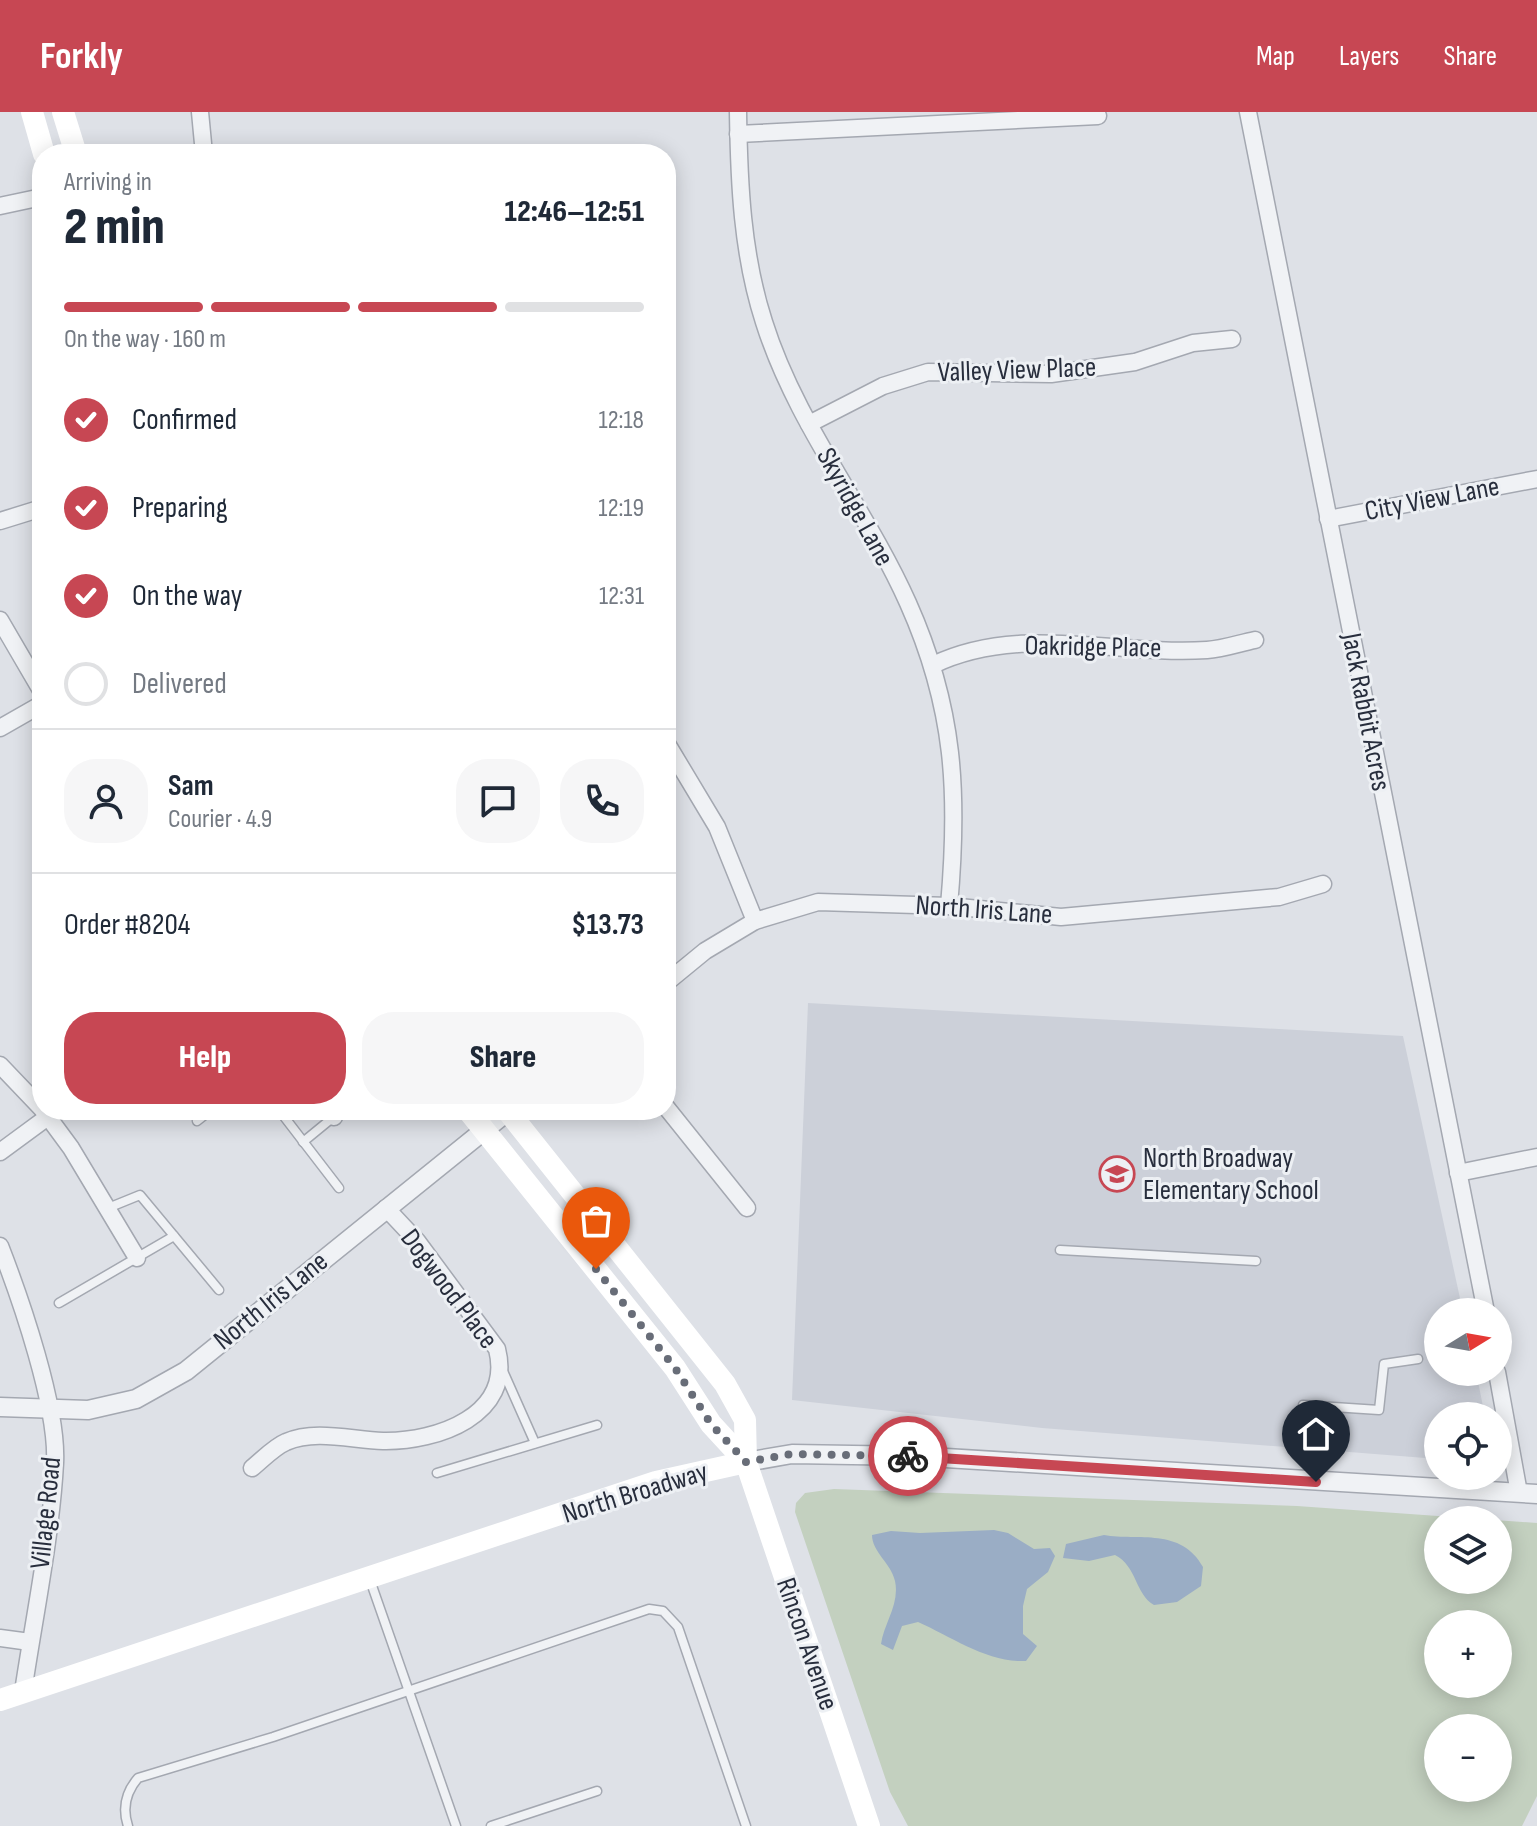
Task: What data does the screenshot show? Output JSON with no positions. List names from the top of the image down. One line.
{"streets":{"main road":["North Broadway","Rincon Avenue"],"street":["Valley View Place","City View Lane","Skyridge Lane","Oakridge Place","Jack Rabbit Acres","North Iris Lane","Dogwood Place","Village Road"]},"crossings":[["Valley View Place","Skyridge Lane"],["City View Lane","Jack Rabbit Acres"],["Skyridge Lane","Oakridge Place"],["Skyridge Lane","North Iris Lane"],["North Iris Lane","Dogwood Place"],["North Iris Lane","Village Road"],["North Broadway","Village Road"],["North Broadway","Rincon Avenue"]],"places":{"school or university":["North Broadway Elementary School"]},"north":"right","page":{"header":"Forkly","nav":["Map","Layers","Share"],"heading":["2 min","Arriving in","12:46–12:51"],"panel":["Sam","Courier · 4.9","Order #8204","$13.73"],"bar":"On the way · 160 m","list":[["Confirmed","12:18"],["Preparing","12:19"],["On the way","12:31"],"Delivered"],"buttons":["Help","Share"],"map_buttons":["+","−"]}}
